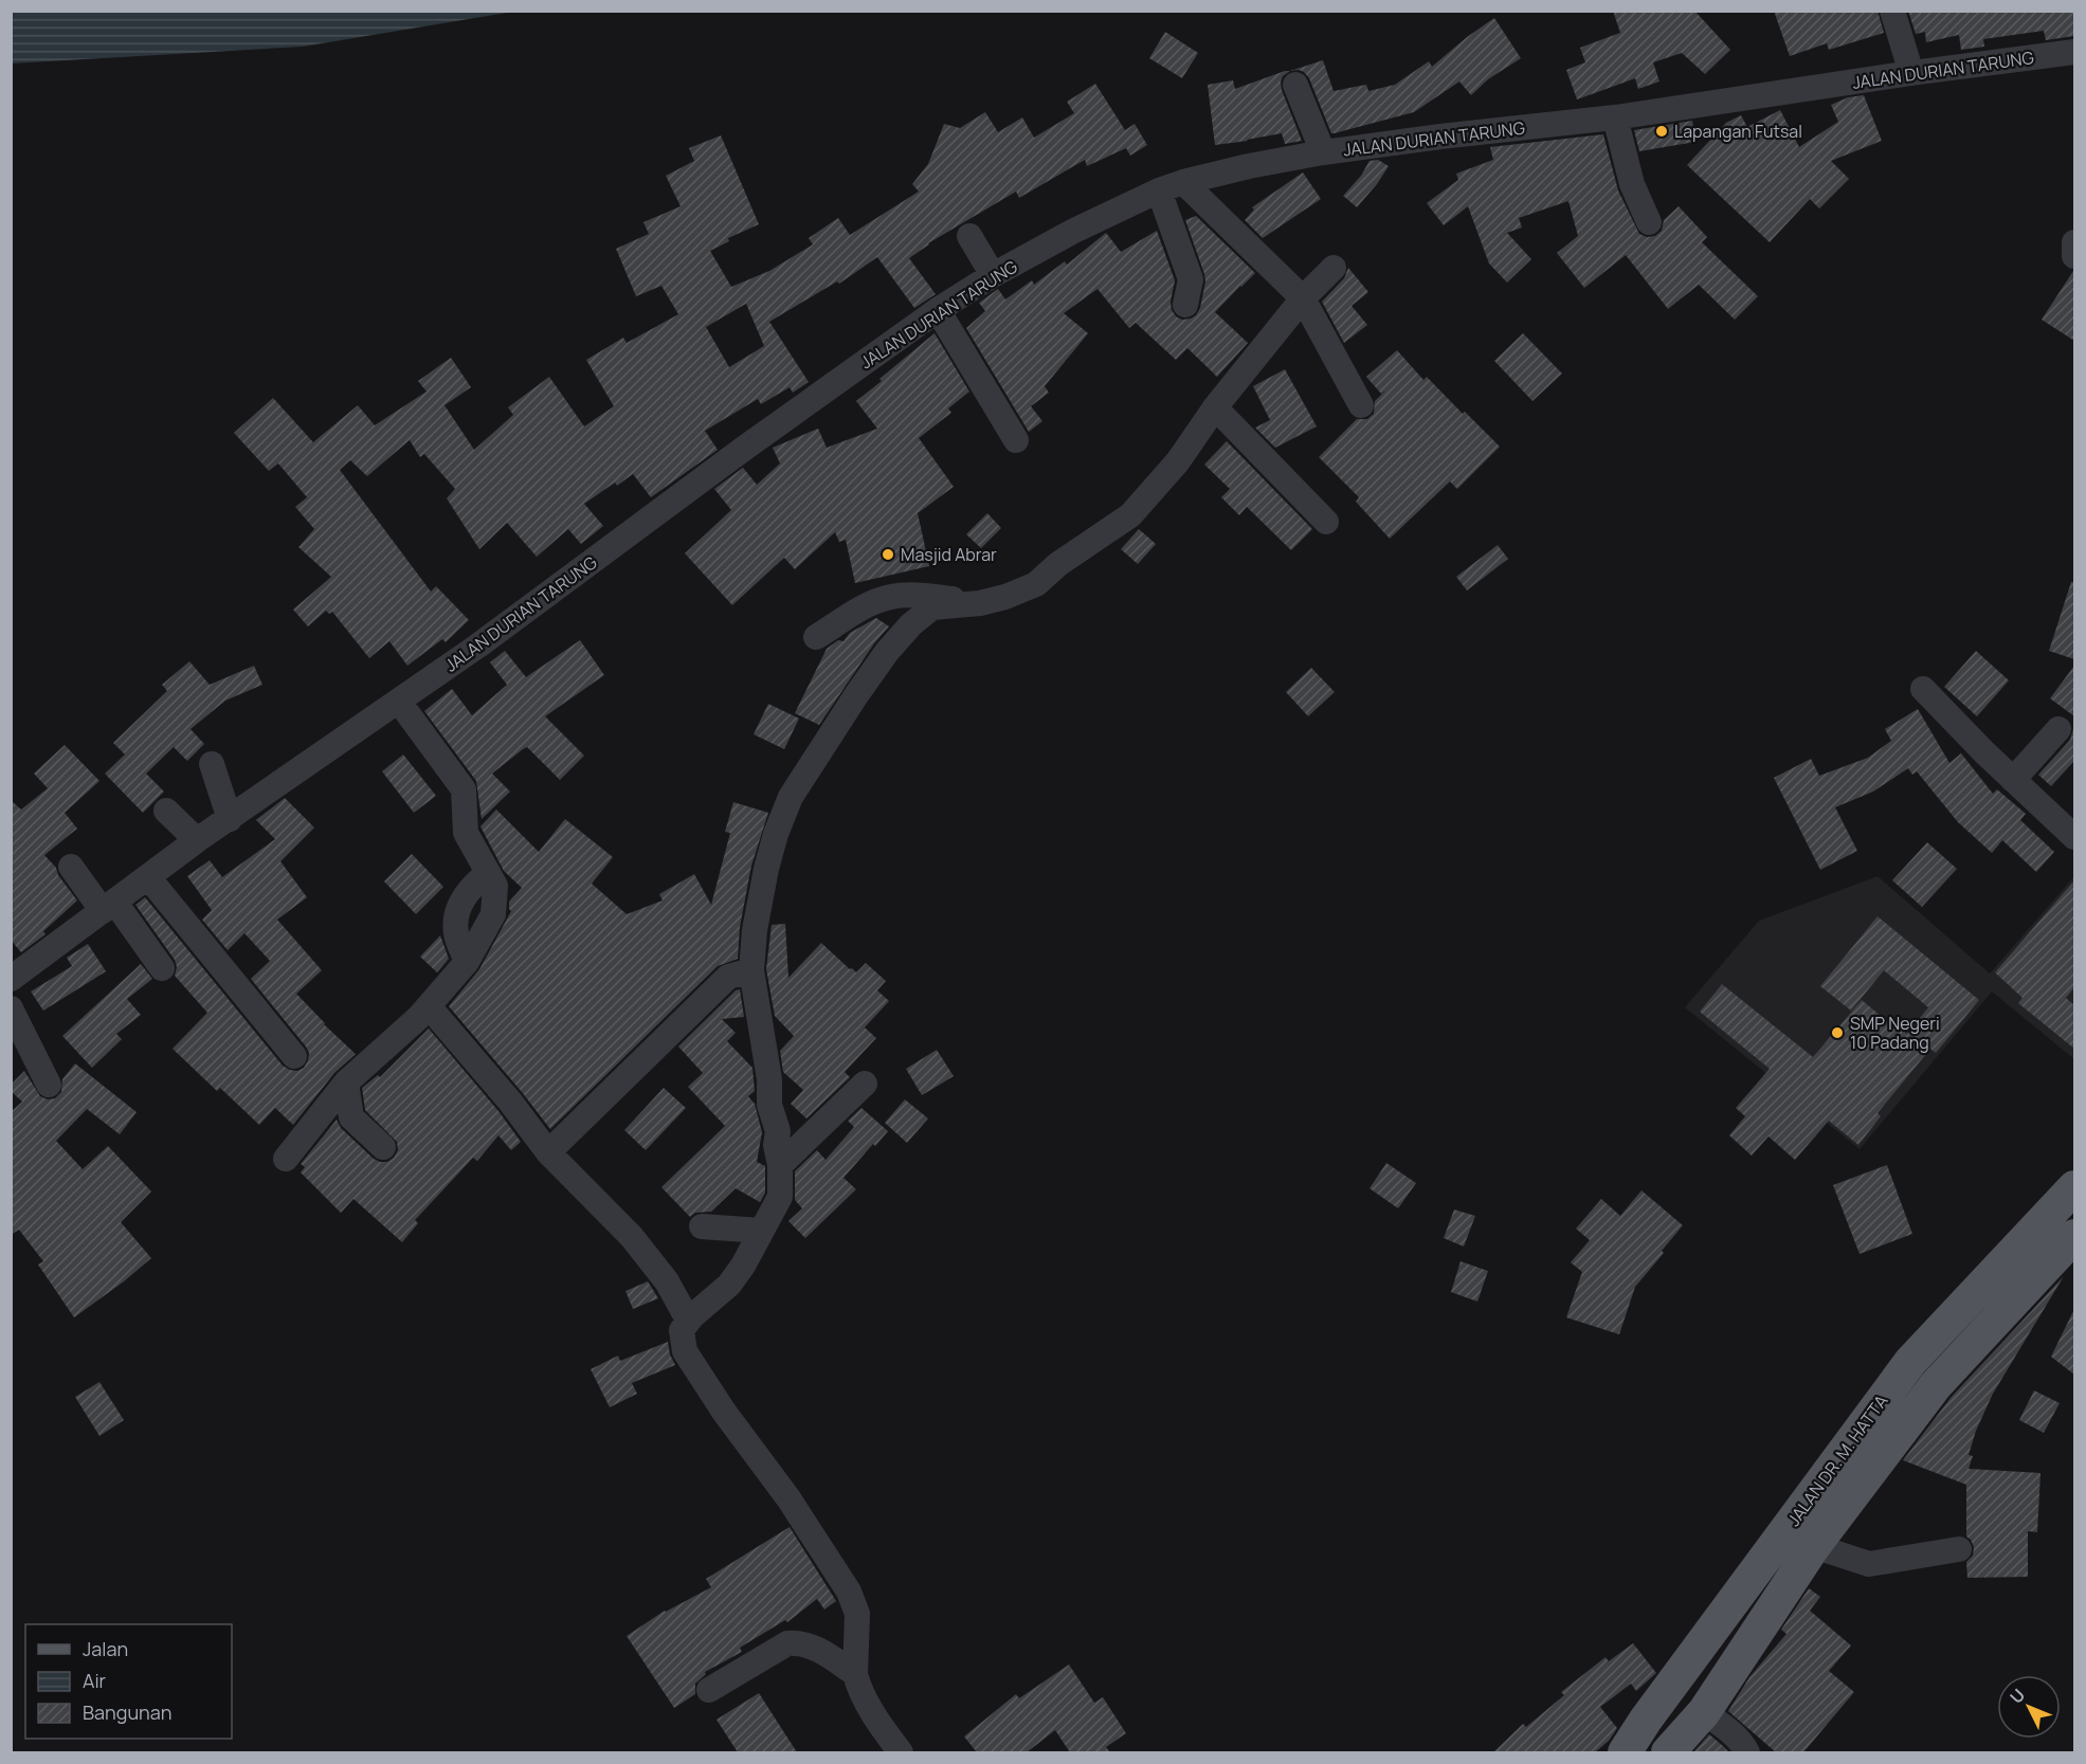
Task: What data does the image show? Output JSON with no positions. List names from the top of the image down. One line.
{"streets":{"main road":["JALAN DR. M. HATTA"],"street":["JALAN DURIAN TARUNG"]},"places":["Lapangan Futsal","Masjid Abrar","SMP Negeri 10 Padang"],"legend":["Jalan","Air","Bangunan"],"north":"top left"}
